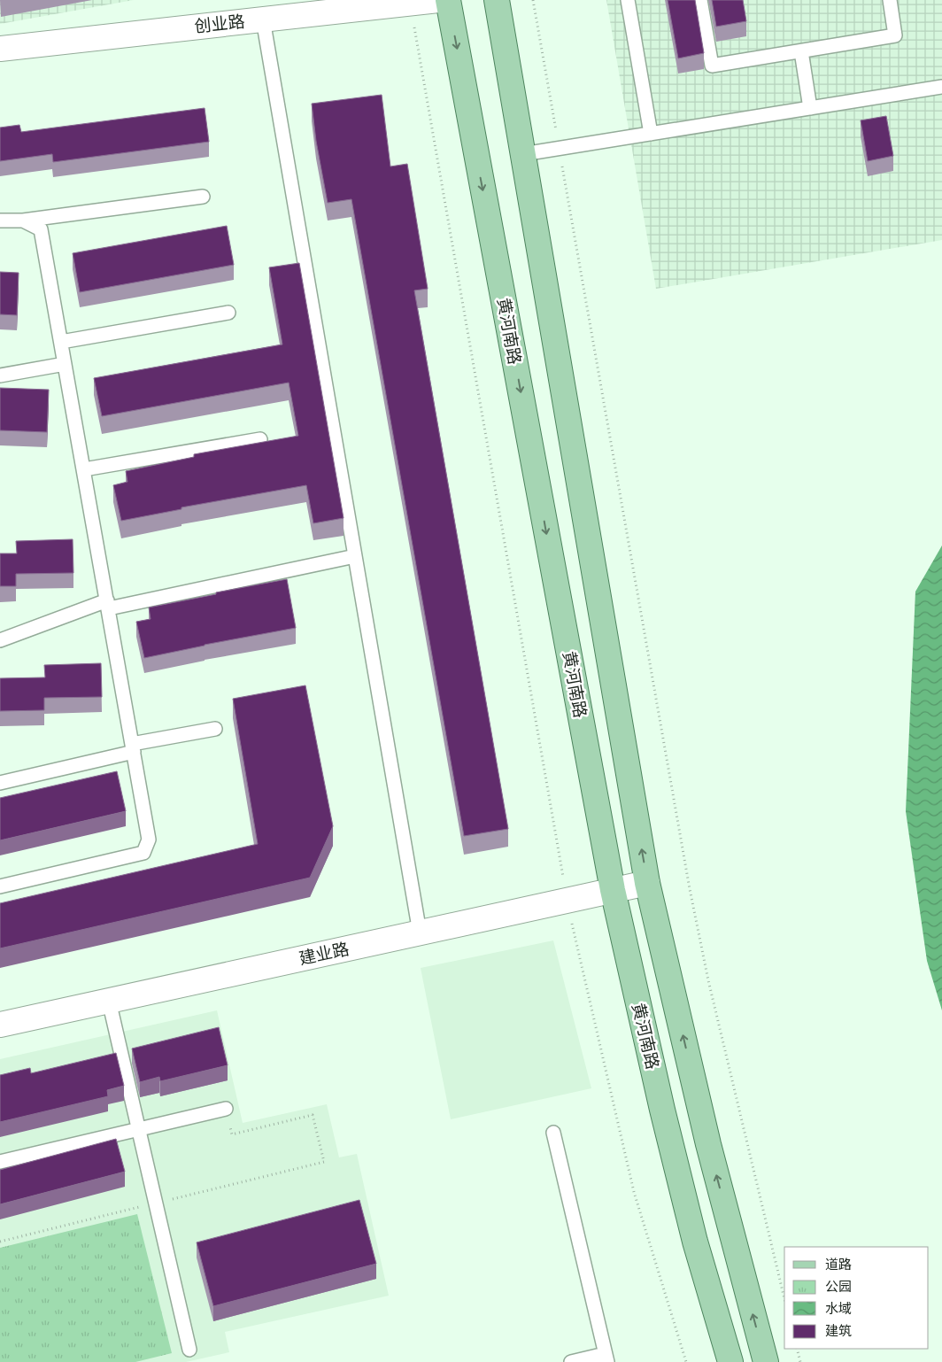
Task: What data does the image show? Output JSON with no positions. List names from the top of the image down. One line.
{"streets":{"main road":["黄河南路"],"street":["创业路","建业路"]},"crossings":[["黄河南路","建业路"]],"legend":["道路","公园","水域","建筑"]}
